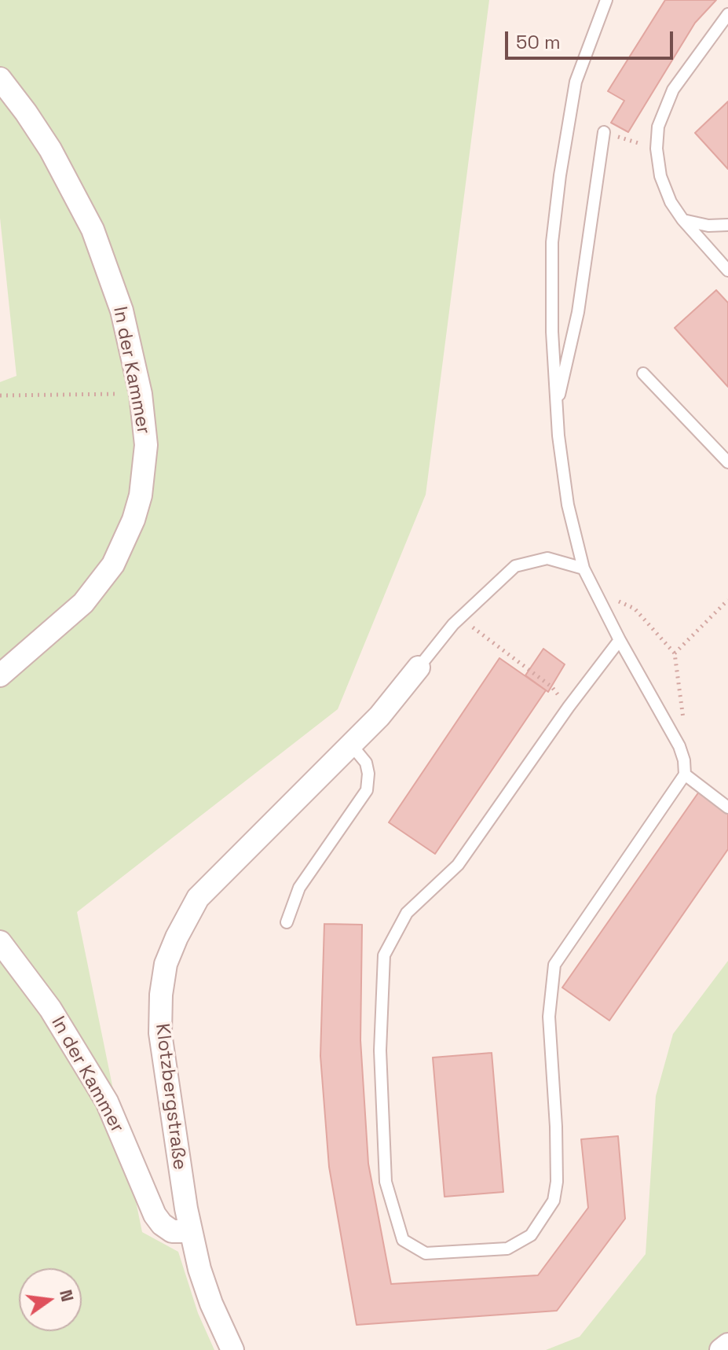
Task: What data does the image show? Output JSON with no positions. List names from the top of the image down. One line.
{"streets":{"street":["In der Kammer","Klotzbergstraße"]},"crossings":[["In der Kammer","Klotzbergstraße"]],"scale_bar":"50 m","north":"right"}
